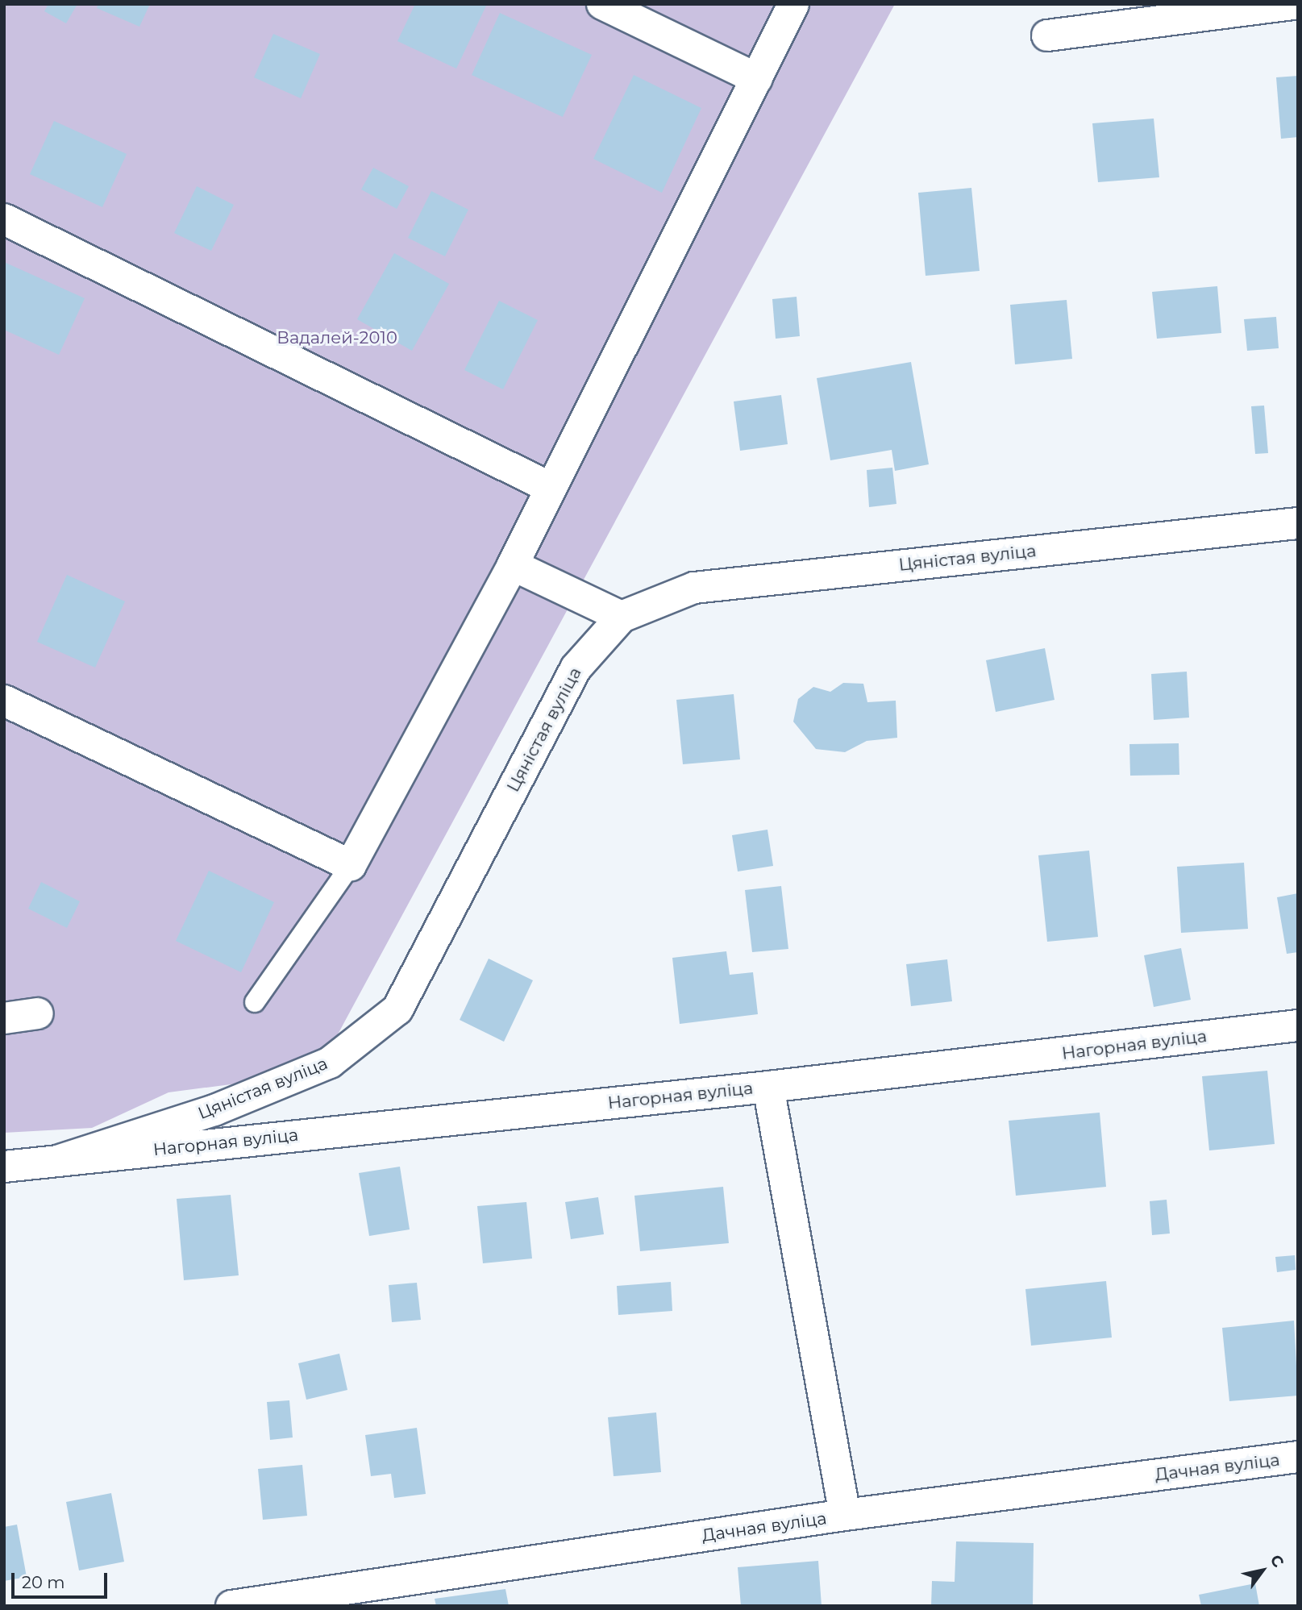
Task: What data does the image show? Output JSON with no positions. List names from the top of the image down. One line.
{"streets":{"street":["Цяністая вуліца","Нагорная вуліца","Дачная вуліца"]},"crossings":[["Цяністая вуліца","Нагорная вуліца"]],"parks":["Вадалей-2010"],"scale_bar":"20 m","north":"top right"}
